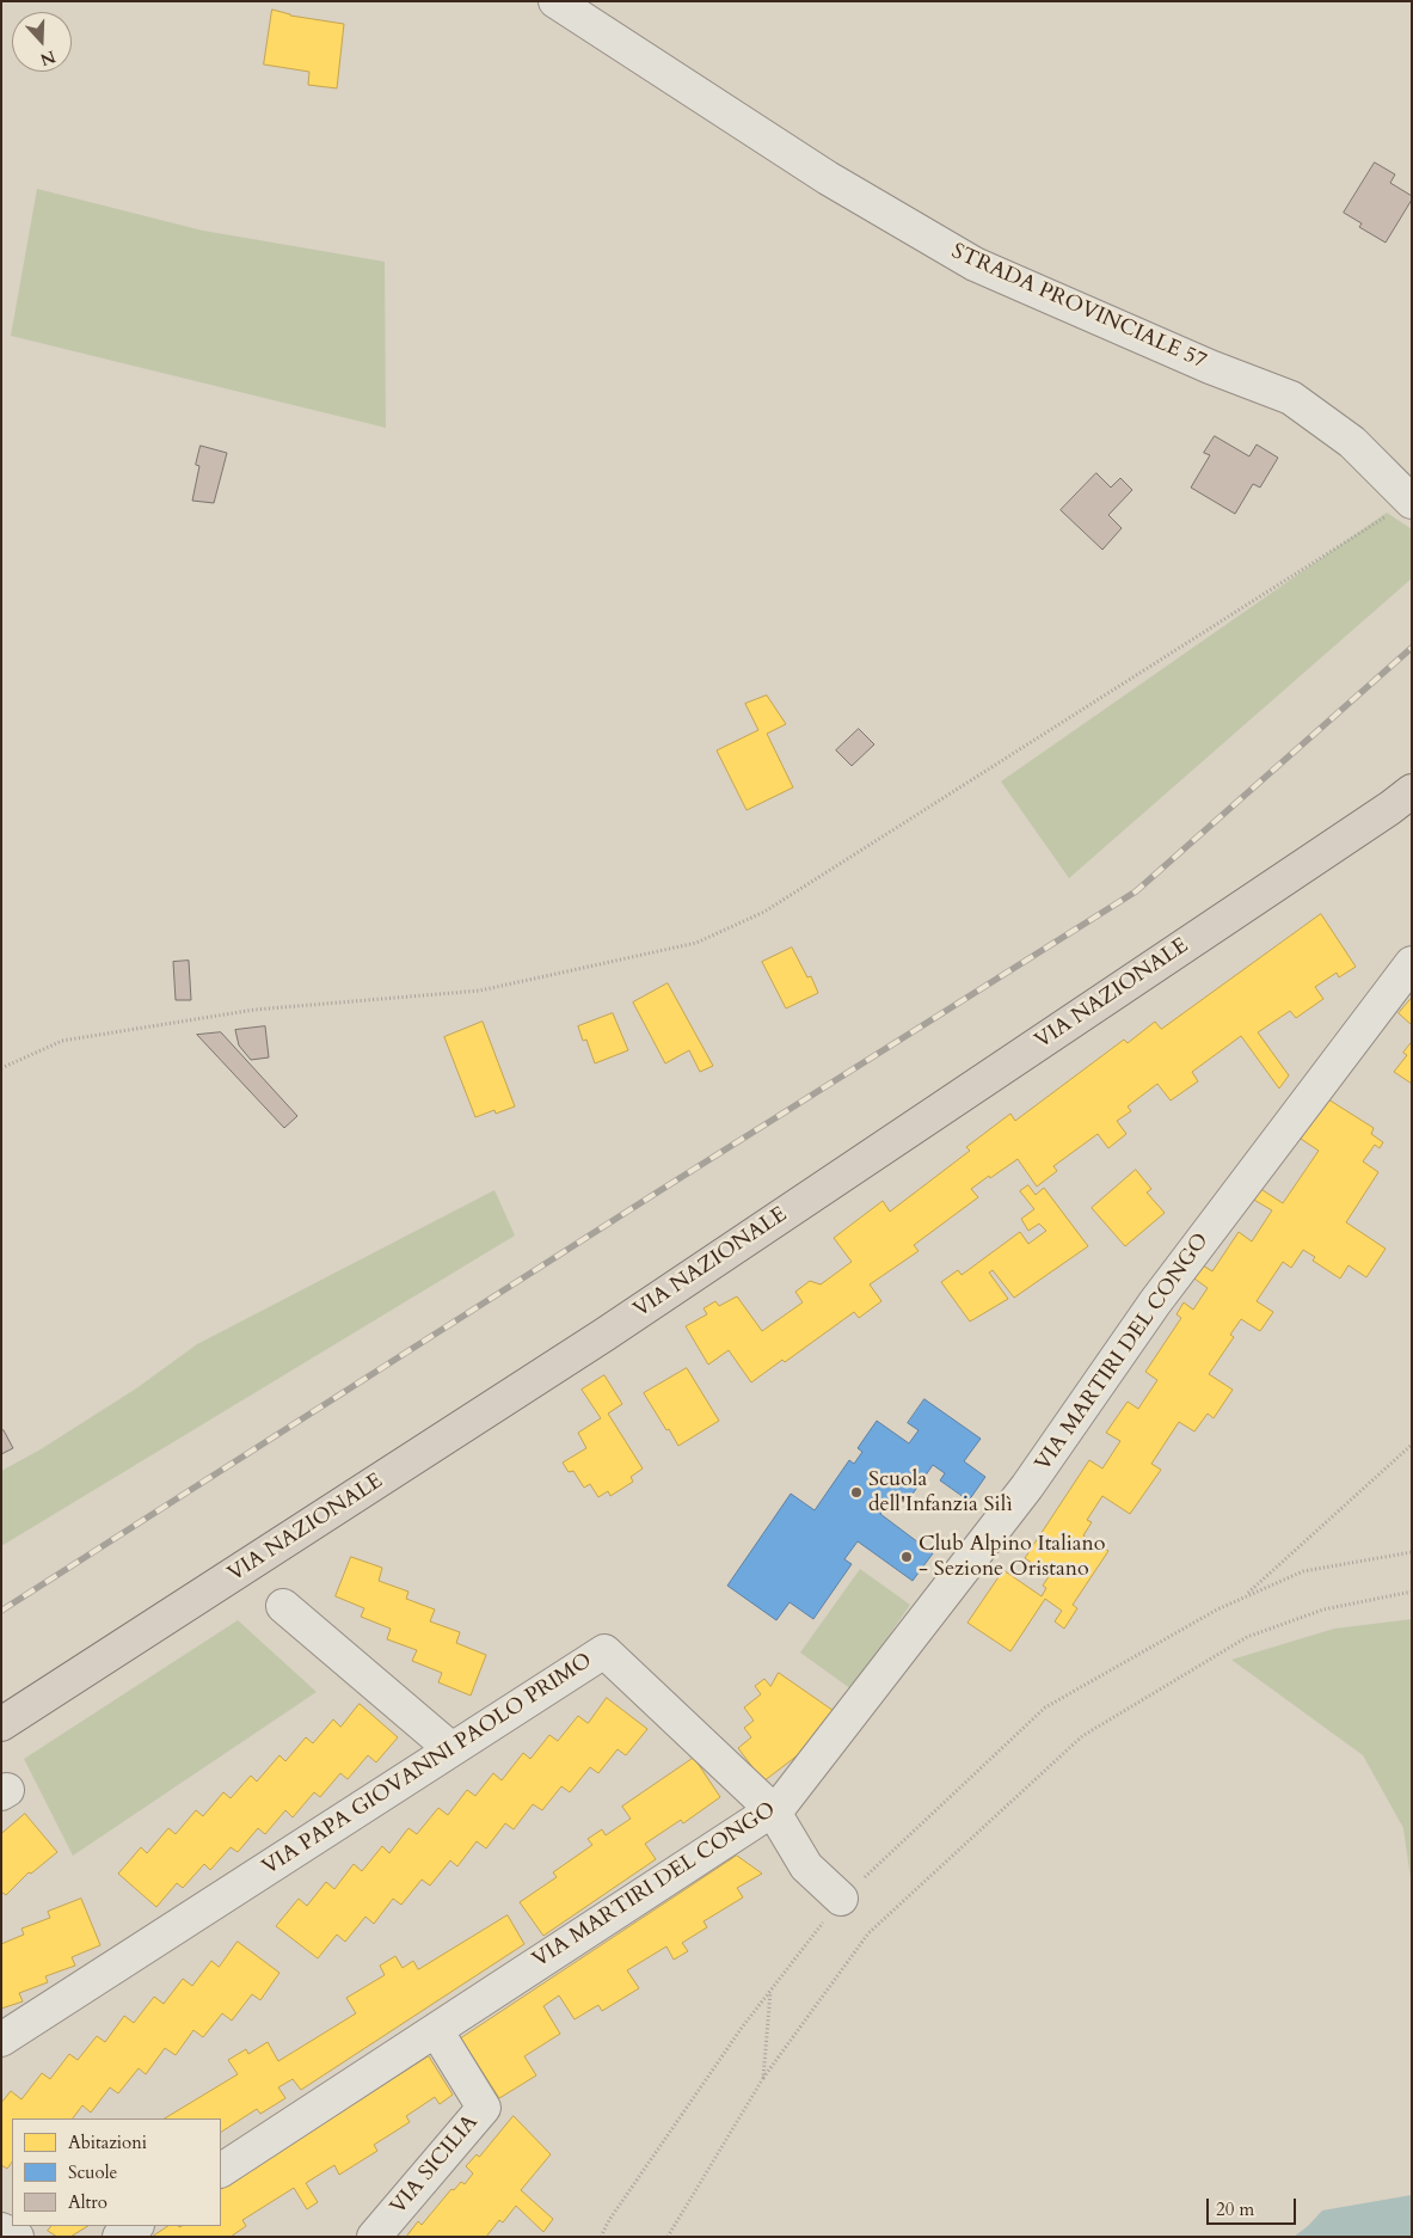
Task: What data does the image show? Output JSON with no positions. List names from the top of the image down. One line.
{"streets":{"main road":["VIA NAZIONALE"],"street":["STRADA PROVINCIALE 57","VIA MARTIRI DEL CONGO","VIA PAPA GIOVANNI PAOLO PRIMO","VIA SICILIA"]},"crossings":[["VIA MARTIRI DEL CONGO","VIA PAPA GIOVANNI PAOLO PRIMO"],["VIA MARTIRI DEL CONGO","VIA SICILIA"]],"places":["Scuola dell'Infanzia Silì","Club Alpino Italiano - Sezione Oristano"],"legend":["Abitazioni","Scuole","Altro"],"scale_bar":"20 m","north":"bottom"}
